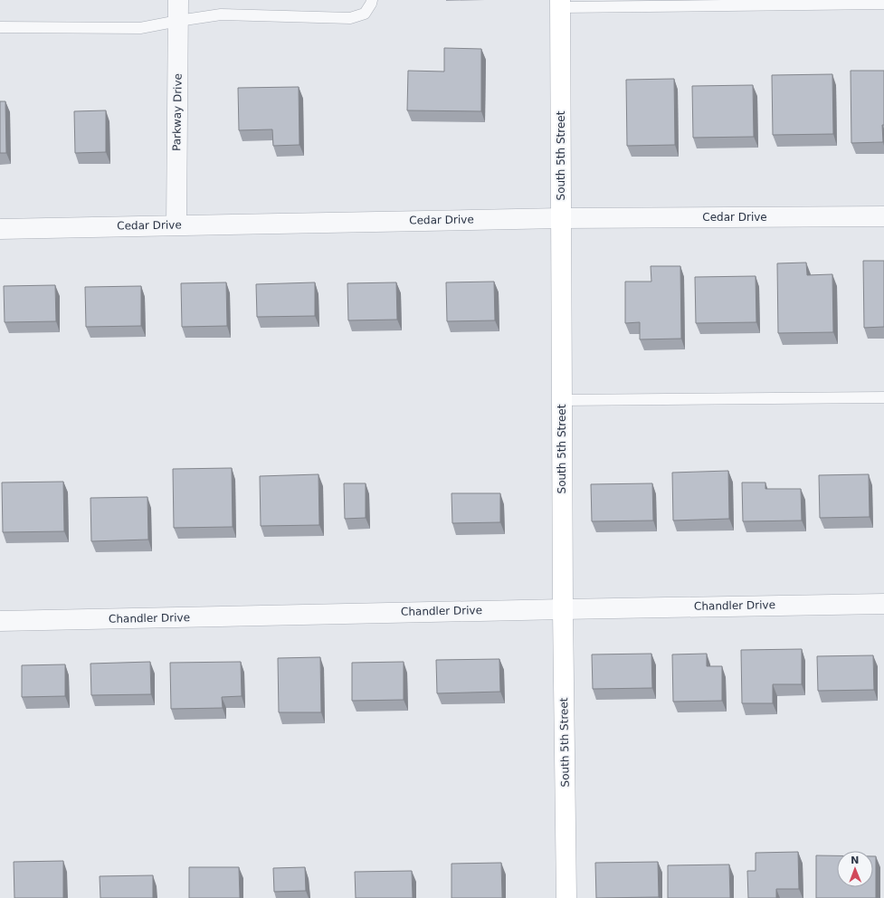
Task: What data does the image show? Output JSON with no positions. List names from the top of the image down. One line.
{"streets":{"street":["Parkway Drive","South 5th Street","Cedar Drive","Chandler Drive"]},"crossings":[["Parkway Drive","Cedar Drive"],["South 5th Street","Cedar Drive"],["South 5th Street","Chandler Drive"]],"north":"top"}
